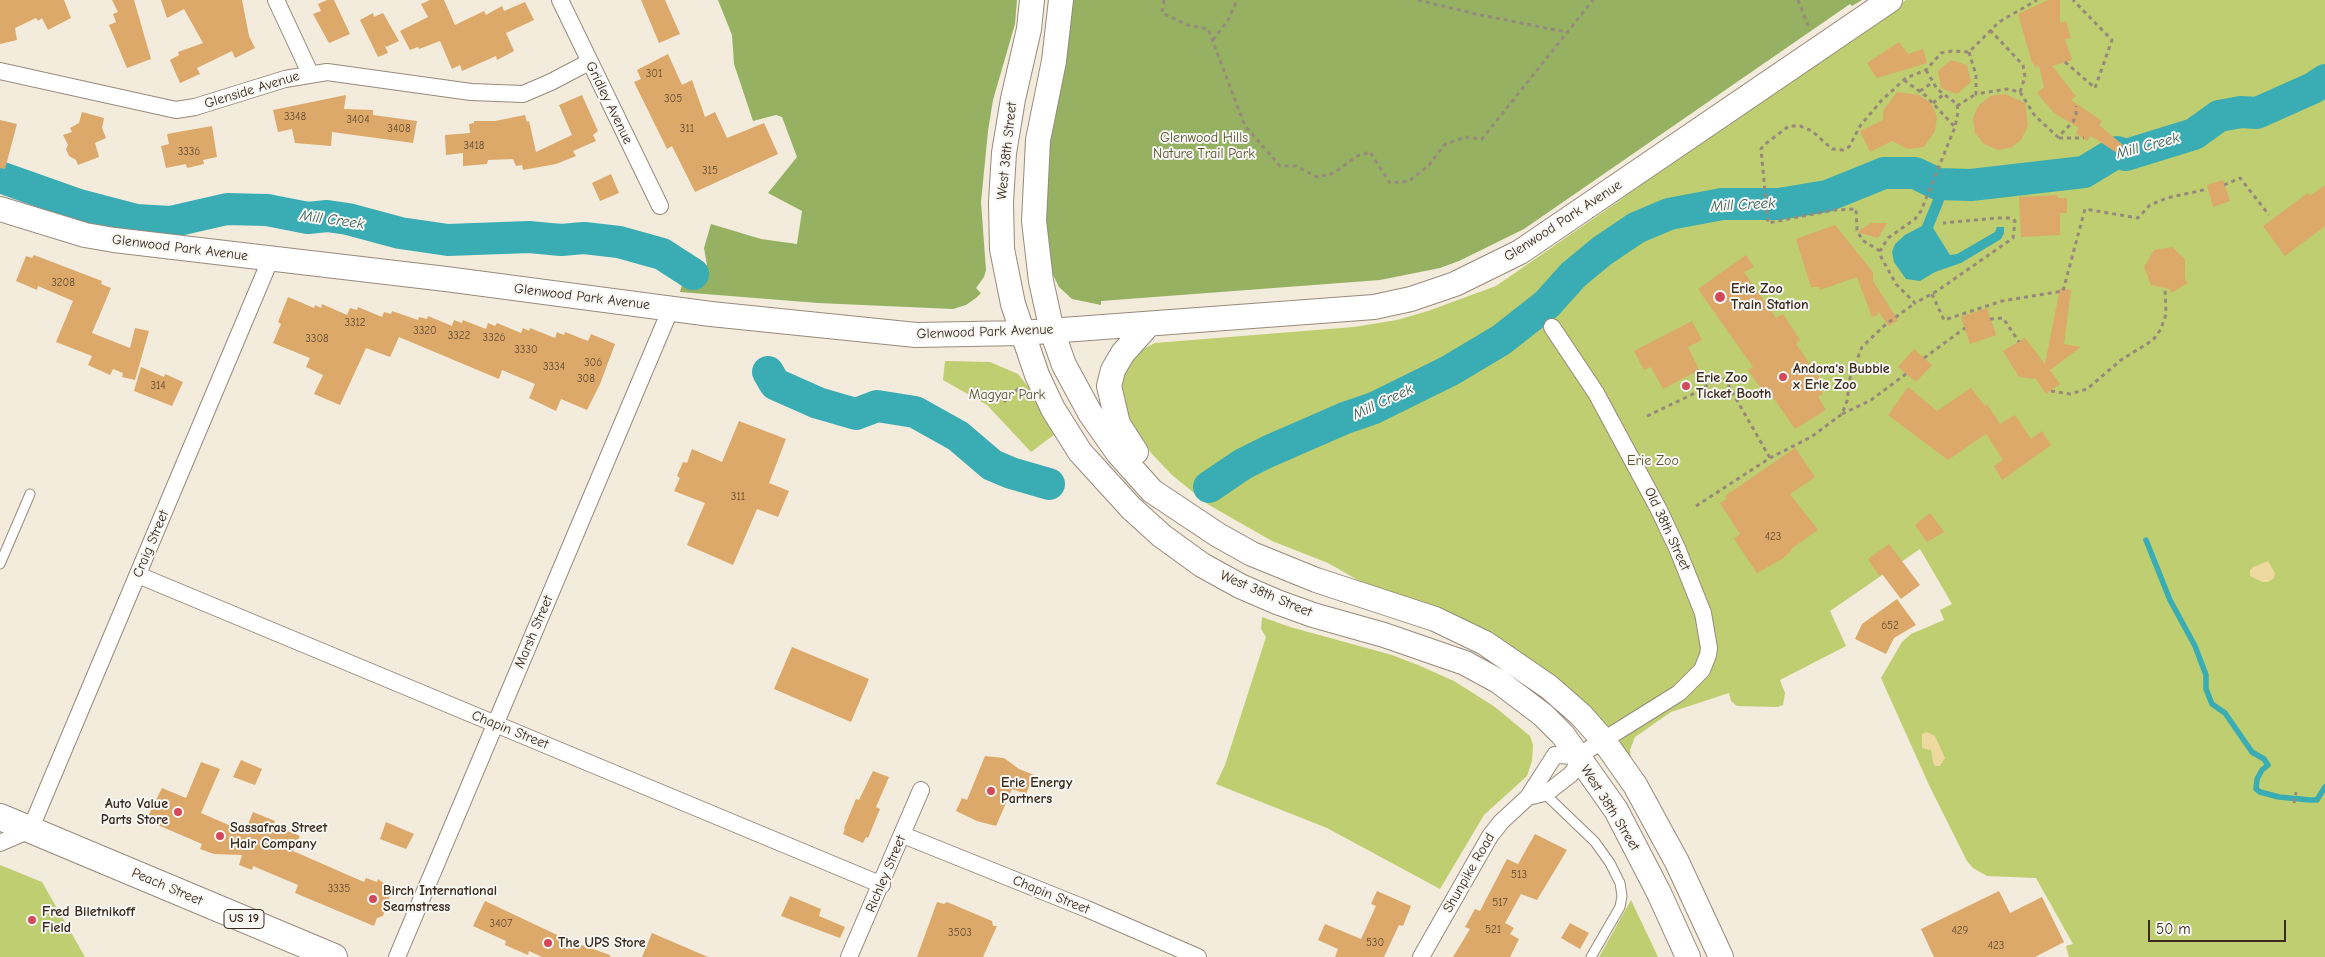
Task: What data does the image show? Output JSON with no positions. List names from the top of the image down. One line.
{"streets":{"main road":["West 38th Street","Glenwood Park Avenue","Peach Street","US 19"],"street":["Glenside Avenue","Gridley Avenue","Old 38th Street","Craig Street","Marsh Street","Chapin Street","Shunpike Road","Richley Street"]},"crossings":[["Glenside Avenue","Gridley Avenue"],["West 38th Street","Glenwood Park Avenue"],["West 38th Street","Shunpike Road"],["Glenwood Park Avenue","Craig Street"],["Glenwood Park Avenue","Marsh Street"],["Old 38th Street","Shunpike Road"],["Craig Street","Chapin Street"],["Craig Street","Peach Street"],["Marsh Street","Chapin Street"],["Chapin Street","Richley Street"]],"water":["Mill Creek"],"parks":["Glenwood Hills Nature Trail Park","Magyar Park","Erie Zoo"],"places":["Erie Zoo Train Station","Andora's Bubble x Erie Zoo","Erie Zoo Ticket Booth","Erie Energy Partners","Auto Value Parts Store","Sassafras Street Hair Company","Birch International Seamstress","Fred Biletnikoff Field","The UPS Store"],"house_numbers":["301","305","3348","3404","3408","311","3418","3336","315","3208","3312","3320","3322","3326","3308","3330","306","3334","308","314","311","423","652","513","3335","517","3407","521","429","3503","530","423"],"scale_bar":"50 m"}
